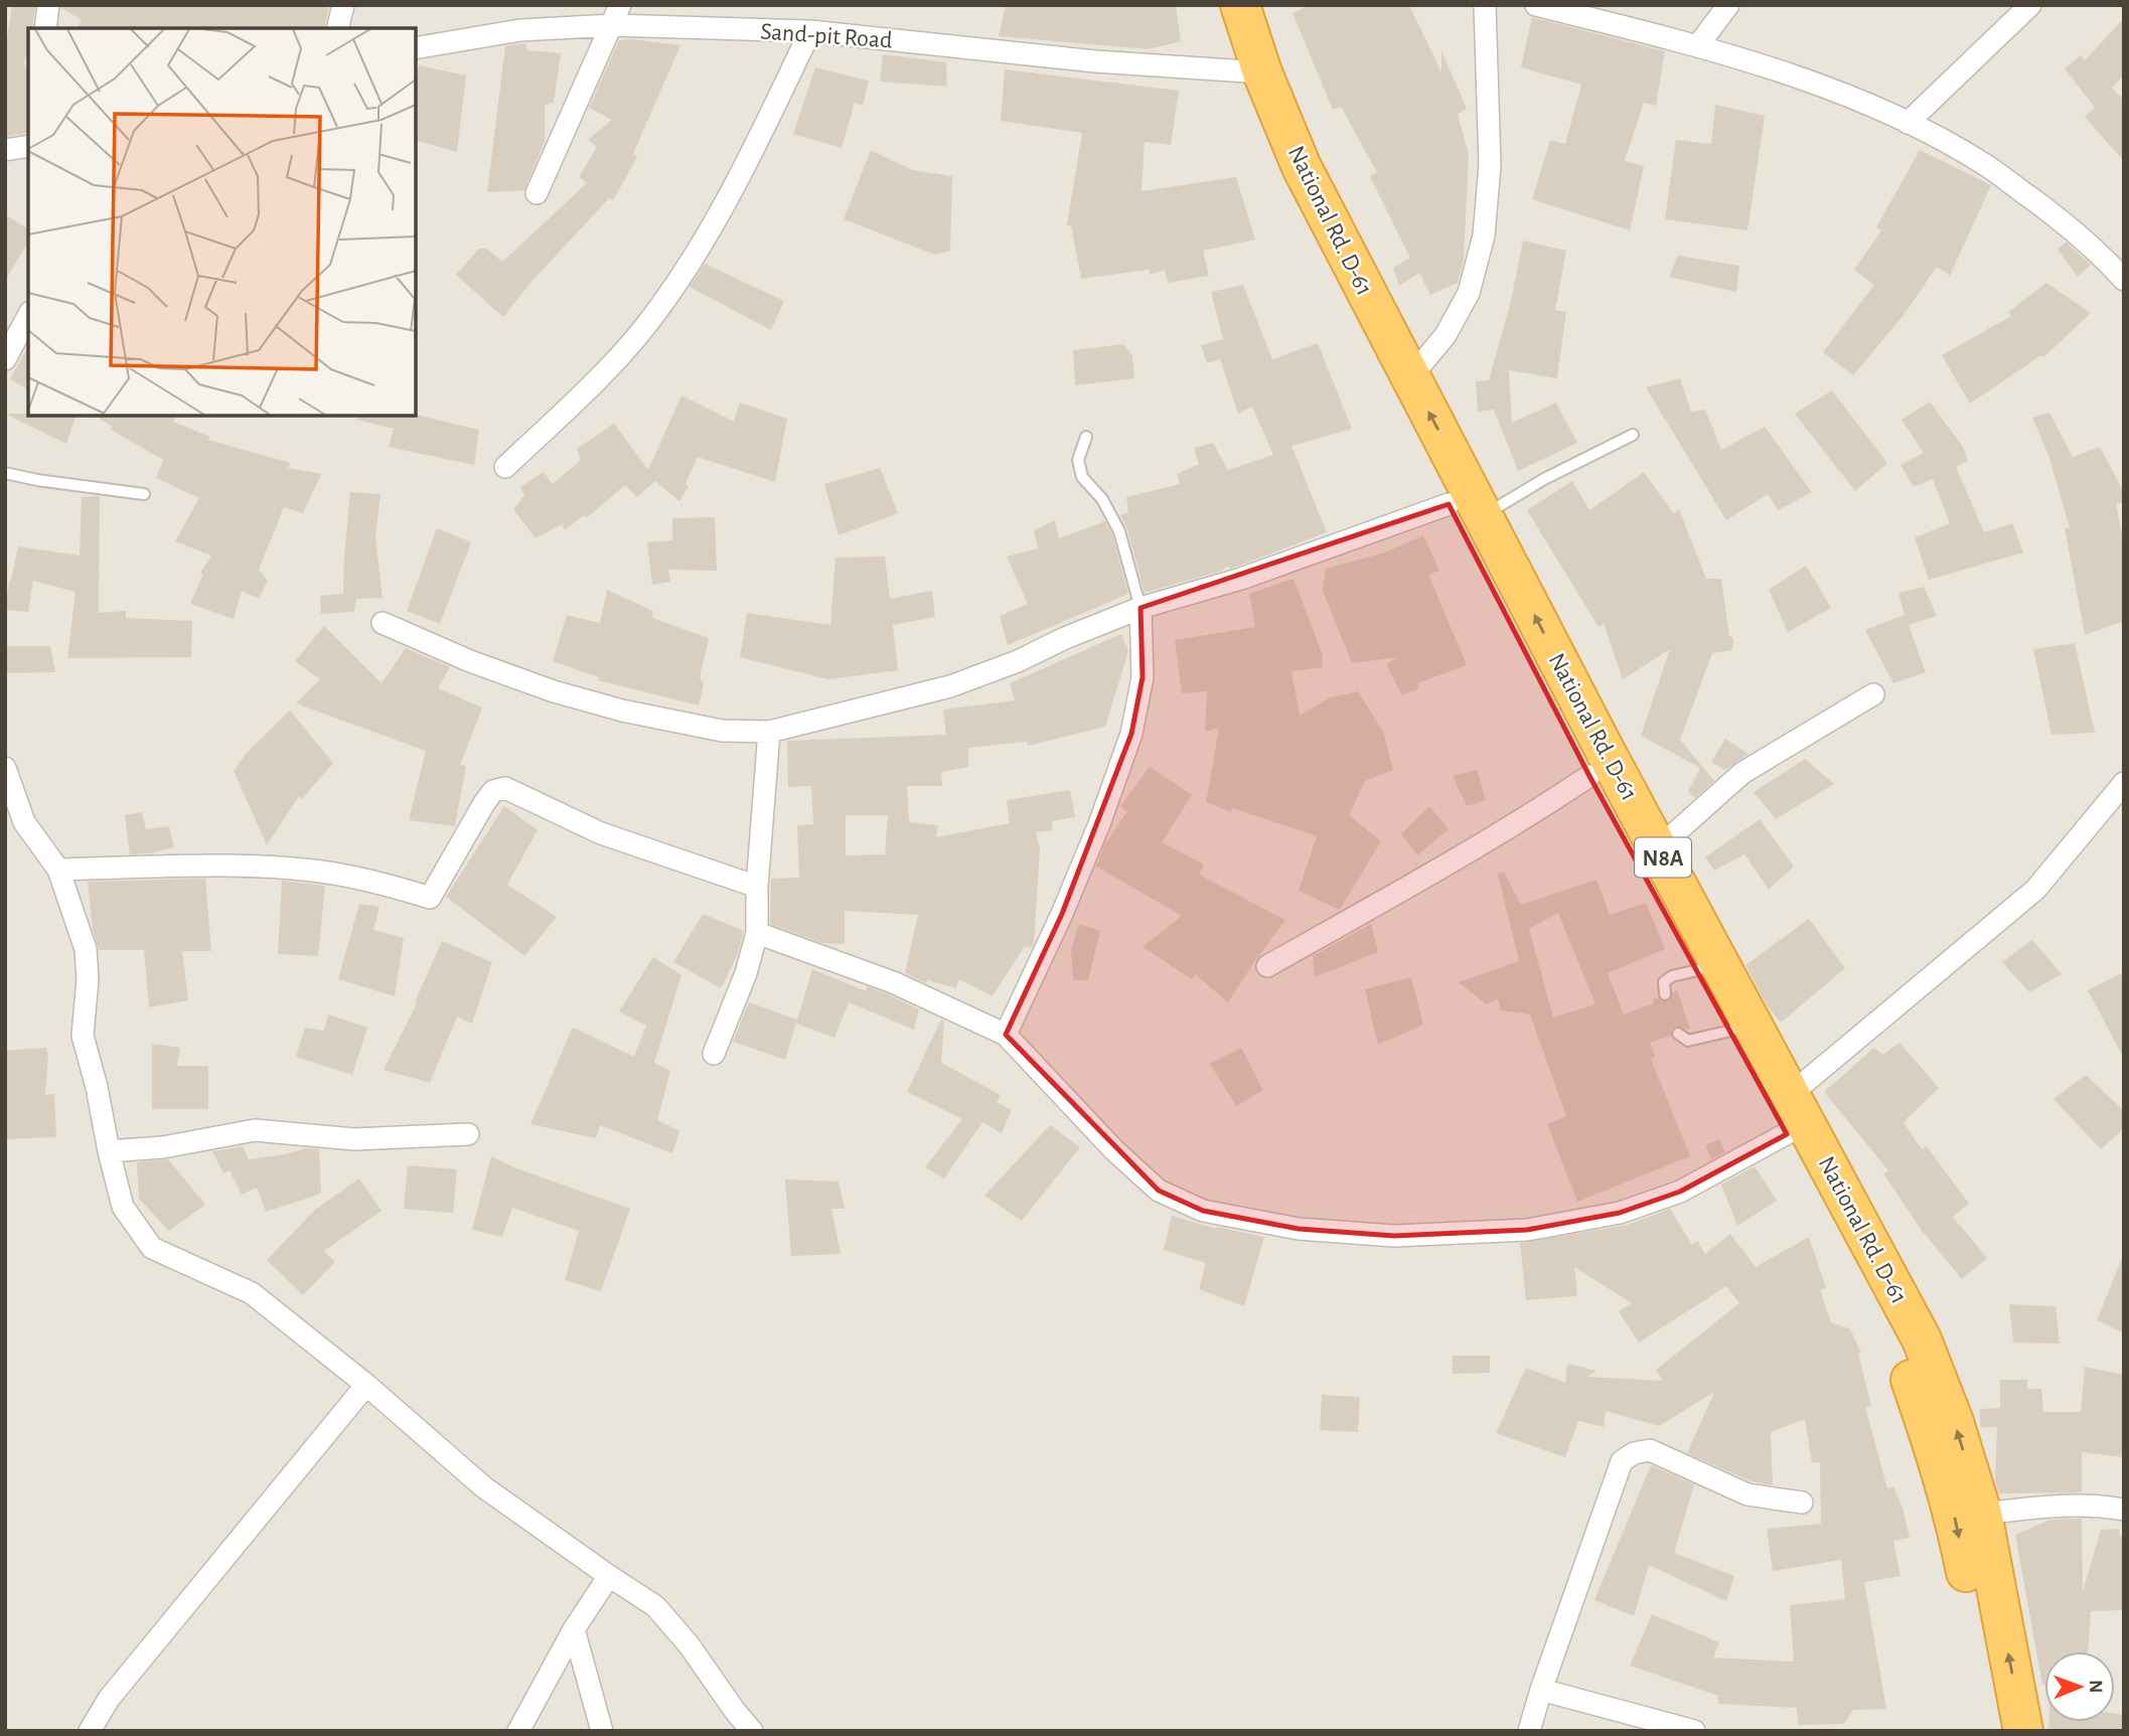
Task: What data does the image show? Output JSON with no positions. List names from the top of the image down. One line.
{"streets":{"highway":["National Rd. D-61","N8A"],"street":["Sand-pit Road"]},"crossings":[["Sand-pit Road","National Rd. D-61"]],"north":"right"}
